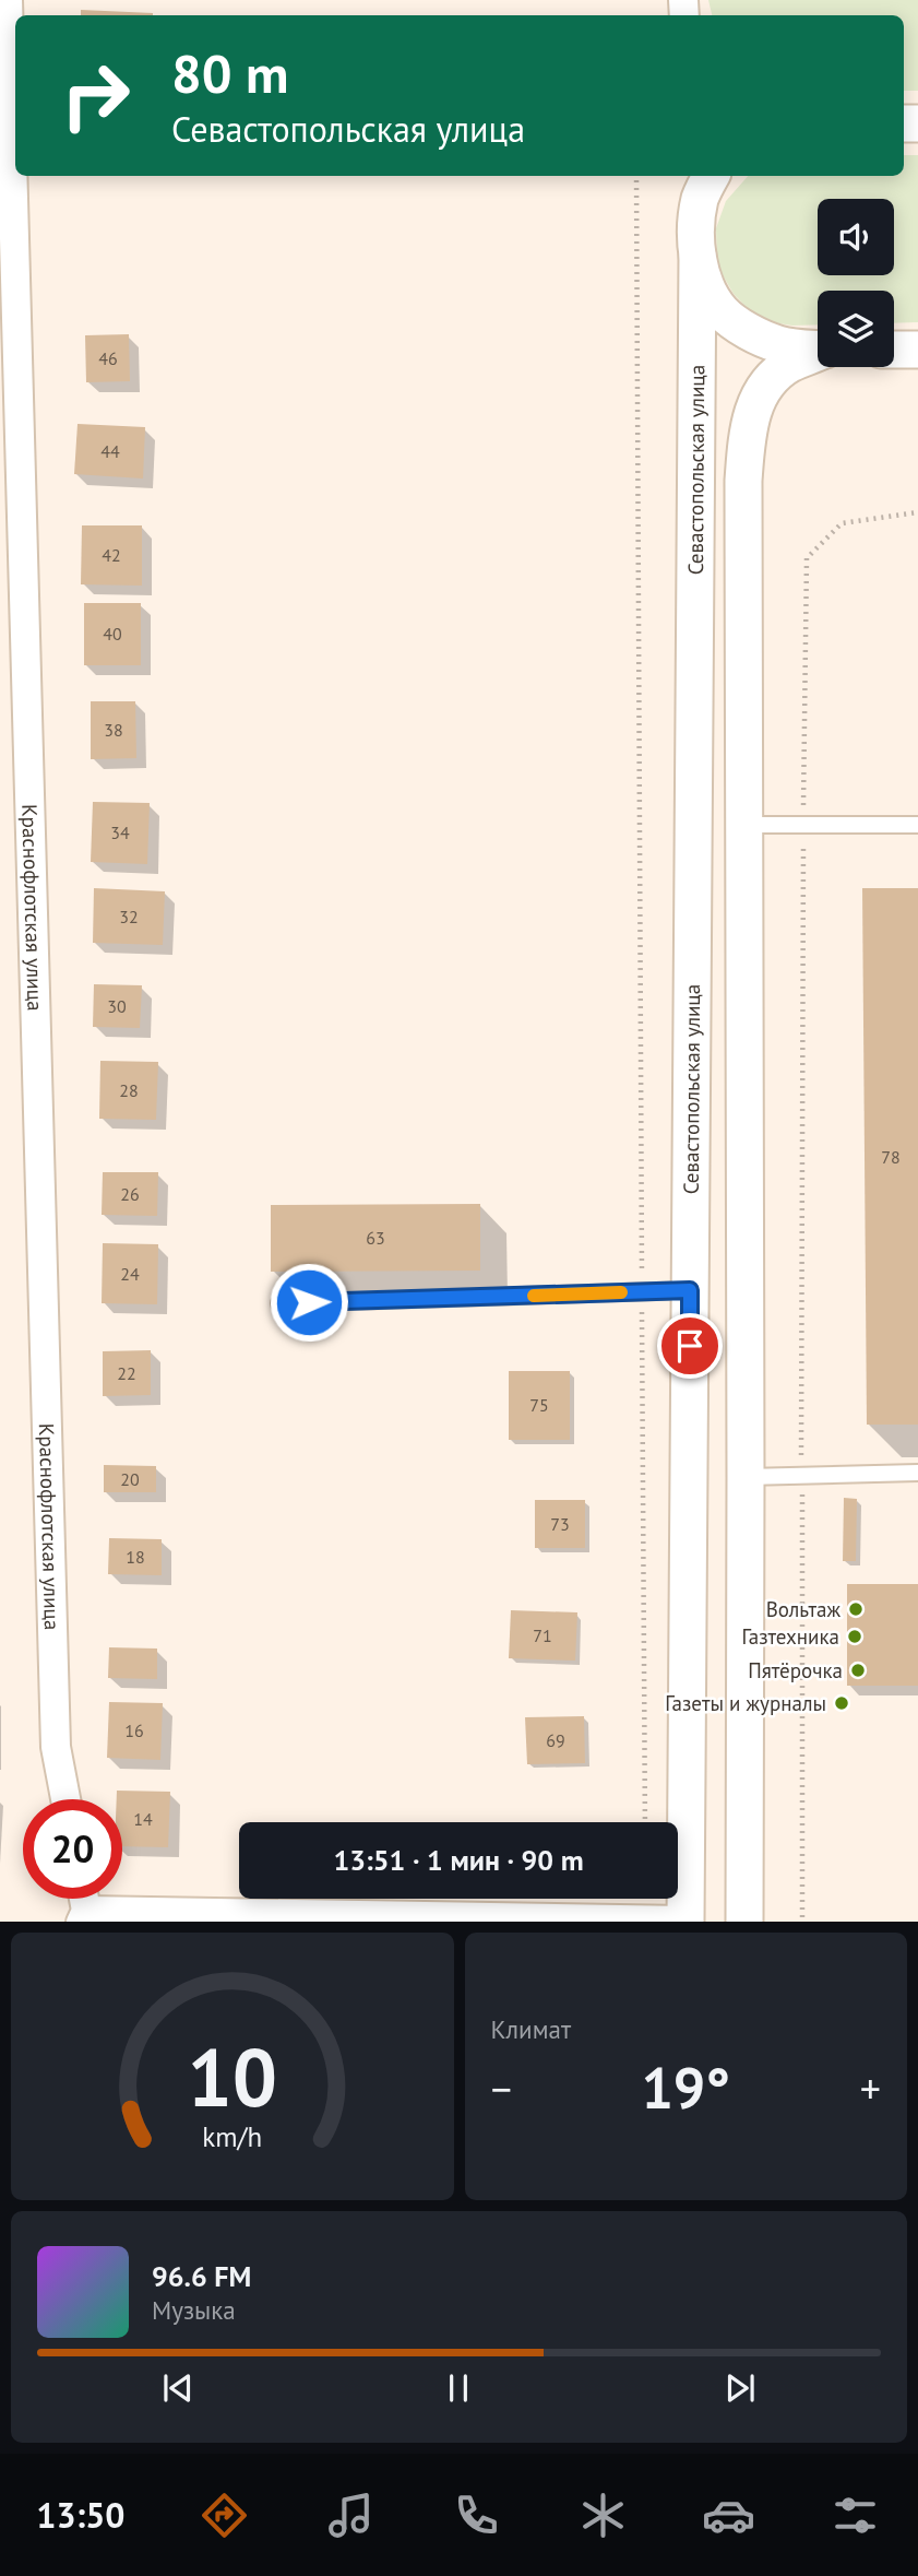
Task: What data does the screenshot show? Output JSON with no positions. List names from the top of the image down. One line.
{"streets":{"street":["Севастопольская улица","Краснофлотская улица"]},"places":["Вольтаж","Газтехника","Пятёрочка","Газеты и журналы"],"house_numbers":["46","44","42","40","38","34","32","30","28","78","26","63","24","22","75","20","73","18","71","16","69","14"],"page":{"turn":["80 m","Севастопольская улица"],"limit":"20","trip":"13:51 · 1 мин · 90 m","tile":"Климат","heat":["−","19°","+"],"song":["96.6 FM","Музыка"],"tabs":"13:50","gauge":["10","km/h"]}}
